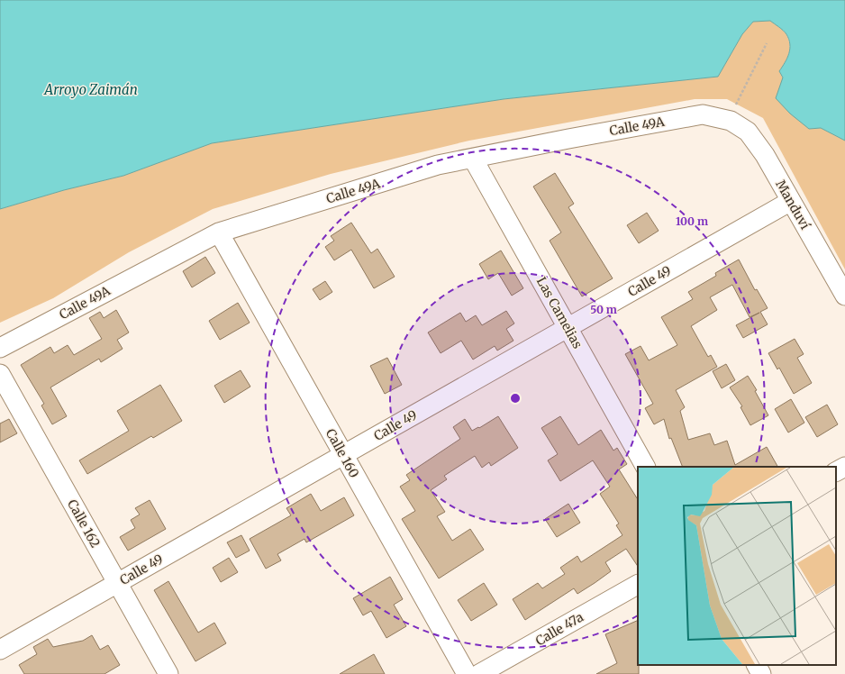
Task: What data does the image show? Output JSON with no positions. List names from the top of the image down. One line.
{"streets":{"street":["Calle 49A","Manduví","Calle 49","Las Camelias","Calle 160","Calle 162","Calle 47a"]},"crossings":[["Calle 49A","Manduví"],["Calle 49A","Las Camelias"],["Calle 49A","Calle 160"],["Manduví","Calle 49"],["Calle 49","Las Camelias"],["Calle 49","Calle 160"],["Calle 49","Calle 162"]],"water":["Arroyo Zaimán"],"rings":["100 m","50 m"]}
